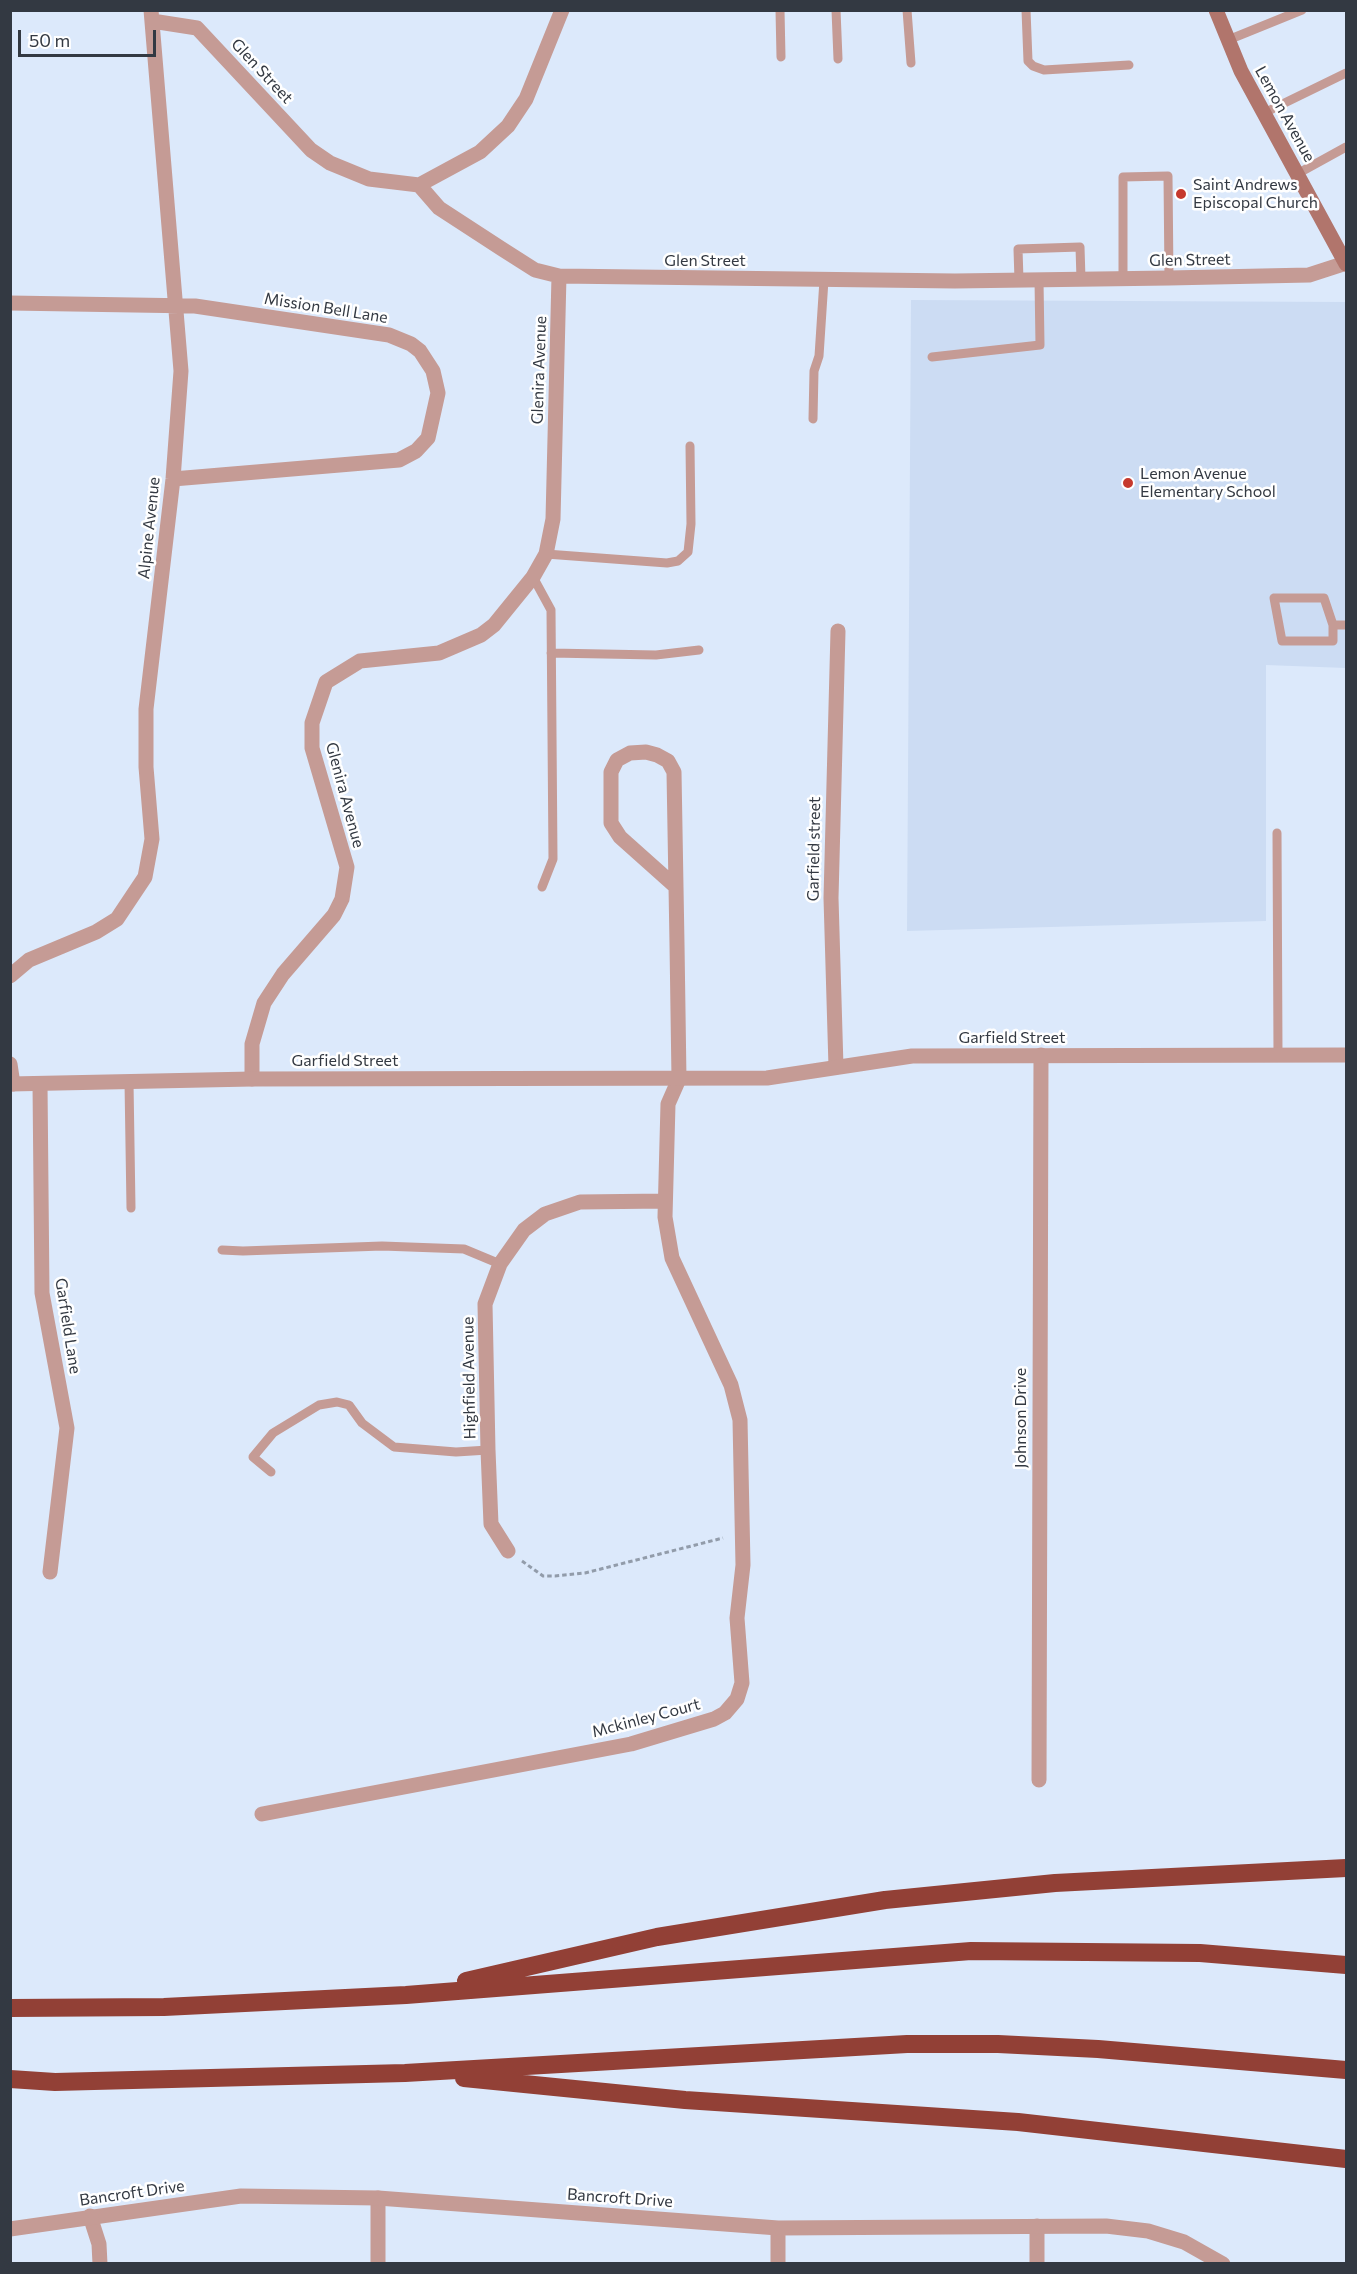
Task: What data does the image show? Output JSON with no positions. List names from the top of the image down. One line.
{"streets":{"main road":["Lemon Avenue"],"street":["Glen Street","Mission Bell Lane","Glenira Avenue","Alpine Avenue","Garfield street","Garfield Street","Garfield Lane","Highfield Avenue","Johnson Drive","Mckinley Court","Bancroft Drive"]},"crossings":[["Glen Street","Lemon Avenue"],["Glen Street","Glenira Avenue"],["Glen Street","Alpine Avenue"],["Mission Bell Lane","Alpine Avenue"],["Glenira Avenue","Garfield Street"],["Garfield street","Garfield Street"],["Garfield Street","Garfield Lane"],["Garfield Street","Johnson Drive"],["Highfield Avenue","Mckinley Court"]],"places":["Saint Andrews Episcopal Church","Lemon Avenue Elementary School"],"scale_bar":"50 m"}
